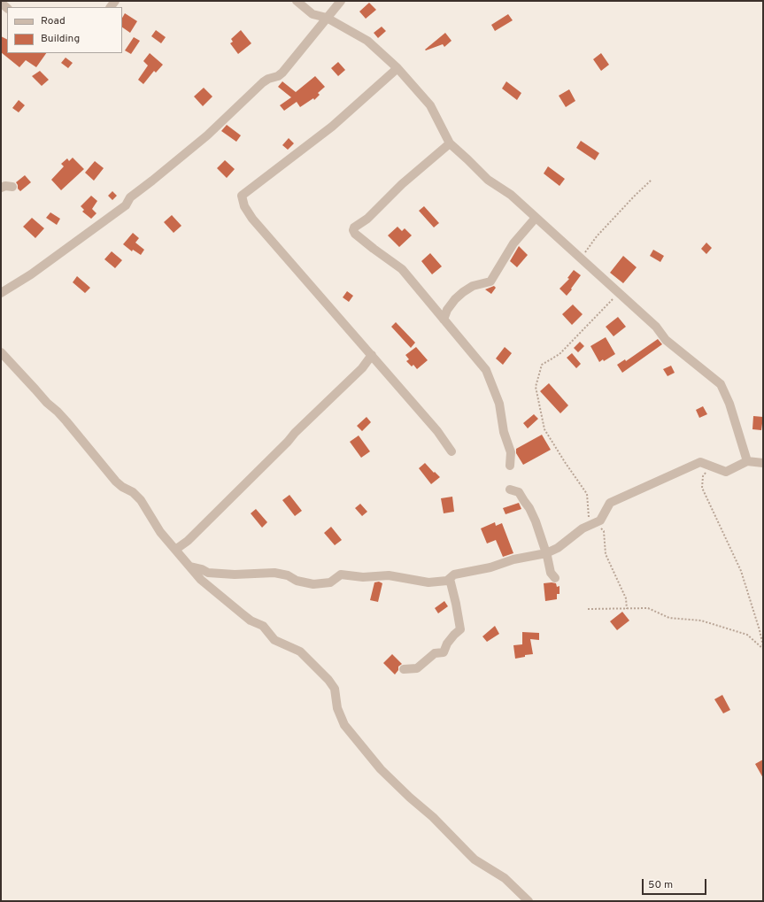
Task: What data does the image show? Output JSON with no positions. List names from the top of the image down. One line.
{"legend":["Road","Building"],"scale_bar":"50 m"}
